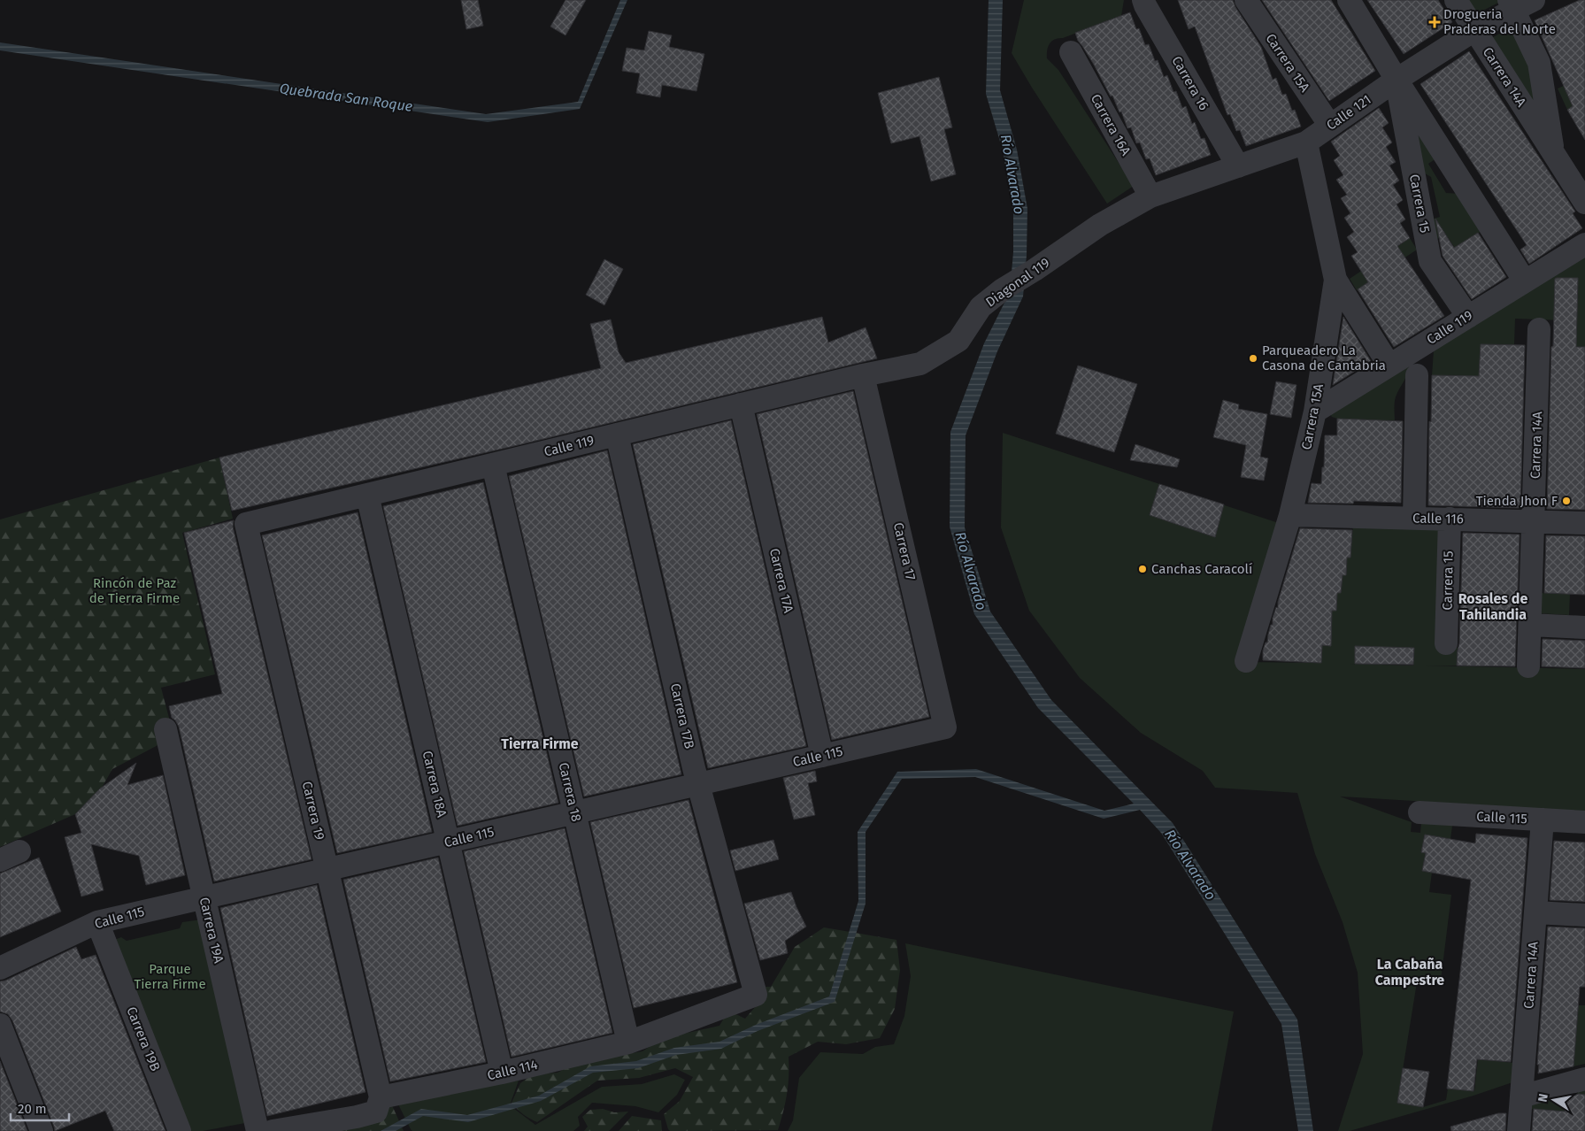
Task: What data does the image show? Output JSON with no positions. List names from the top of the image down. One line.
{"streets":{"street":["Carrera 15A","Carrera 14A","Carrera 16","Calle 121","Carrera 16A","Carrera 15","Diagonal 119","Calle 119","Calle 116","Carrera 17","Carrera 17A","Carrera 17B","Calle 115","Carrera 18A","Carrera 18","Carrera 19","Carrera 19A","Carrera 19B","Calle 114"]},"crossings":[["Carrera 15A","Calle 121"],["Carrera 15A","Calle 119"],["Carrera 15A","Calle 116"],["Carrera 14A","Calle 121"],["Carrera 14A","Calle 116"],["Carrera 14A","Calle 115"],["Carrera 16","Calle 121"],["Calle 121","Carrera 16A"],["Calle 121","Carrera 15"],["Calle 121","Diagonal 119"],["Carrera 16A","Diagonal 119"],["Carrera 15","Calle 119"],["Carrera 15","Calle 116"],["Diagonal 119","Calle 119"],["Calle 119","Carrera 17"],["Calle 119","Carrera 17A"],["Calle 119","Carrera 17B"],["Calle 119","Carrera 18A"],["Calle 119","Carrera 18"],["Calle 119","Carrera 19"],["Carrera 17","Calle 115"],["Carrera 17A","Calle 115"],["Carrera 17B","Calle 115"],["Carrera 17B","Calle 114"],["Calle 115","Carrera 18A"],["Calle 115","Carrera 18"],["Calle 115","Carrera 19"],["Calle 115","Carrera 19A"],["Calle 115","Carrera 19B"],["Carrera 18A","Calle 114"],["Carrera 18","Calle 114"],["Carrera 19","Calle 114"]],"districts":["Rosales de Tahilandia","Tierra Firme","La Cabaña Campestre"],"water":["Quebrada San Roque","Río Alvarado"],"parks":["Rincón de Paz de Tierra Firme","Parque Tierra Firme"],"places":{"health":["Drogueria Praderas del Norte"],"other":["Parqueadero La Casona de Cantabria","Tienda Jhon F","Canchas Caracolí"]},"scale_bar":"20 m","north":"left"}
